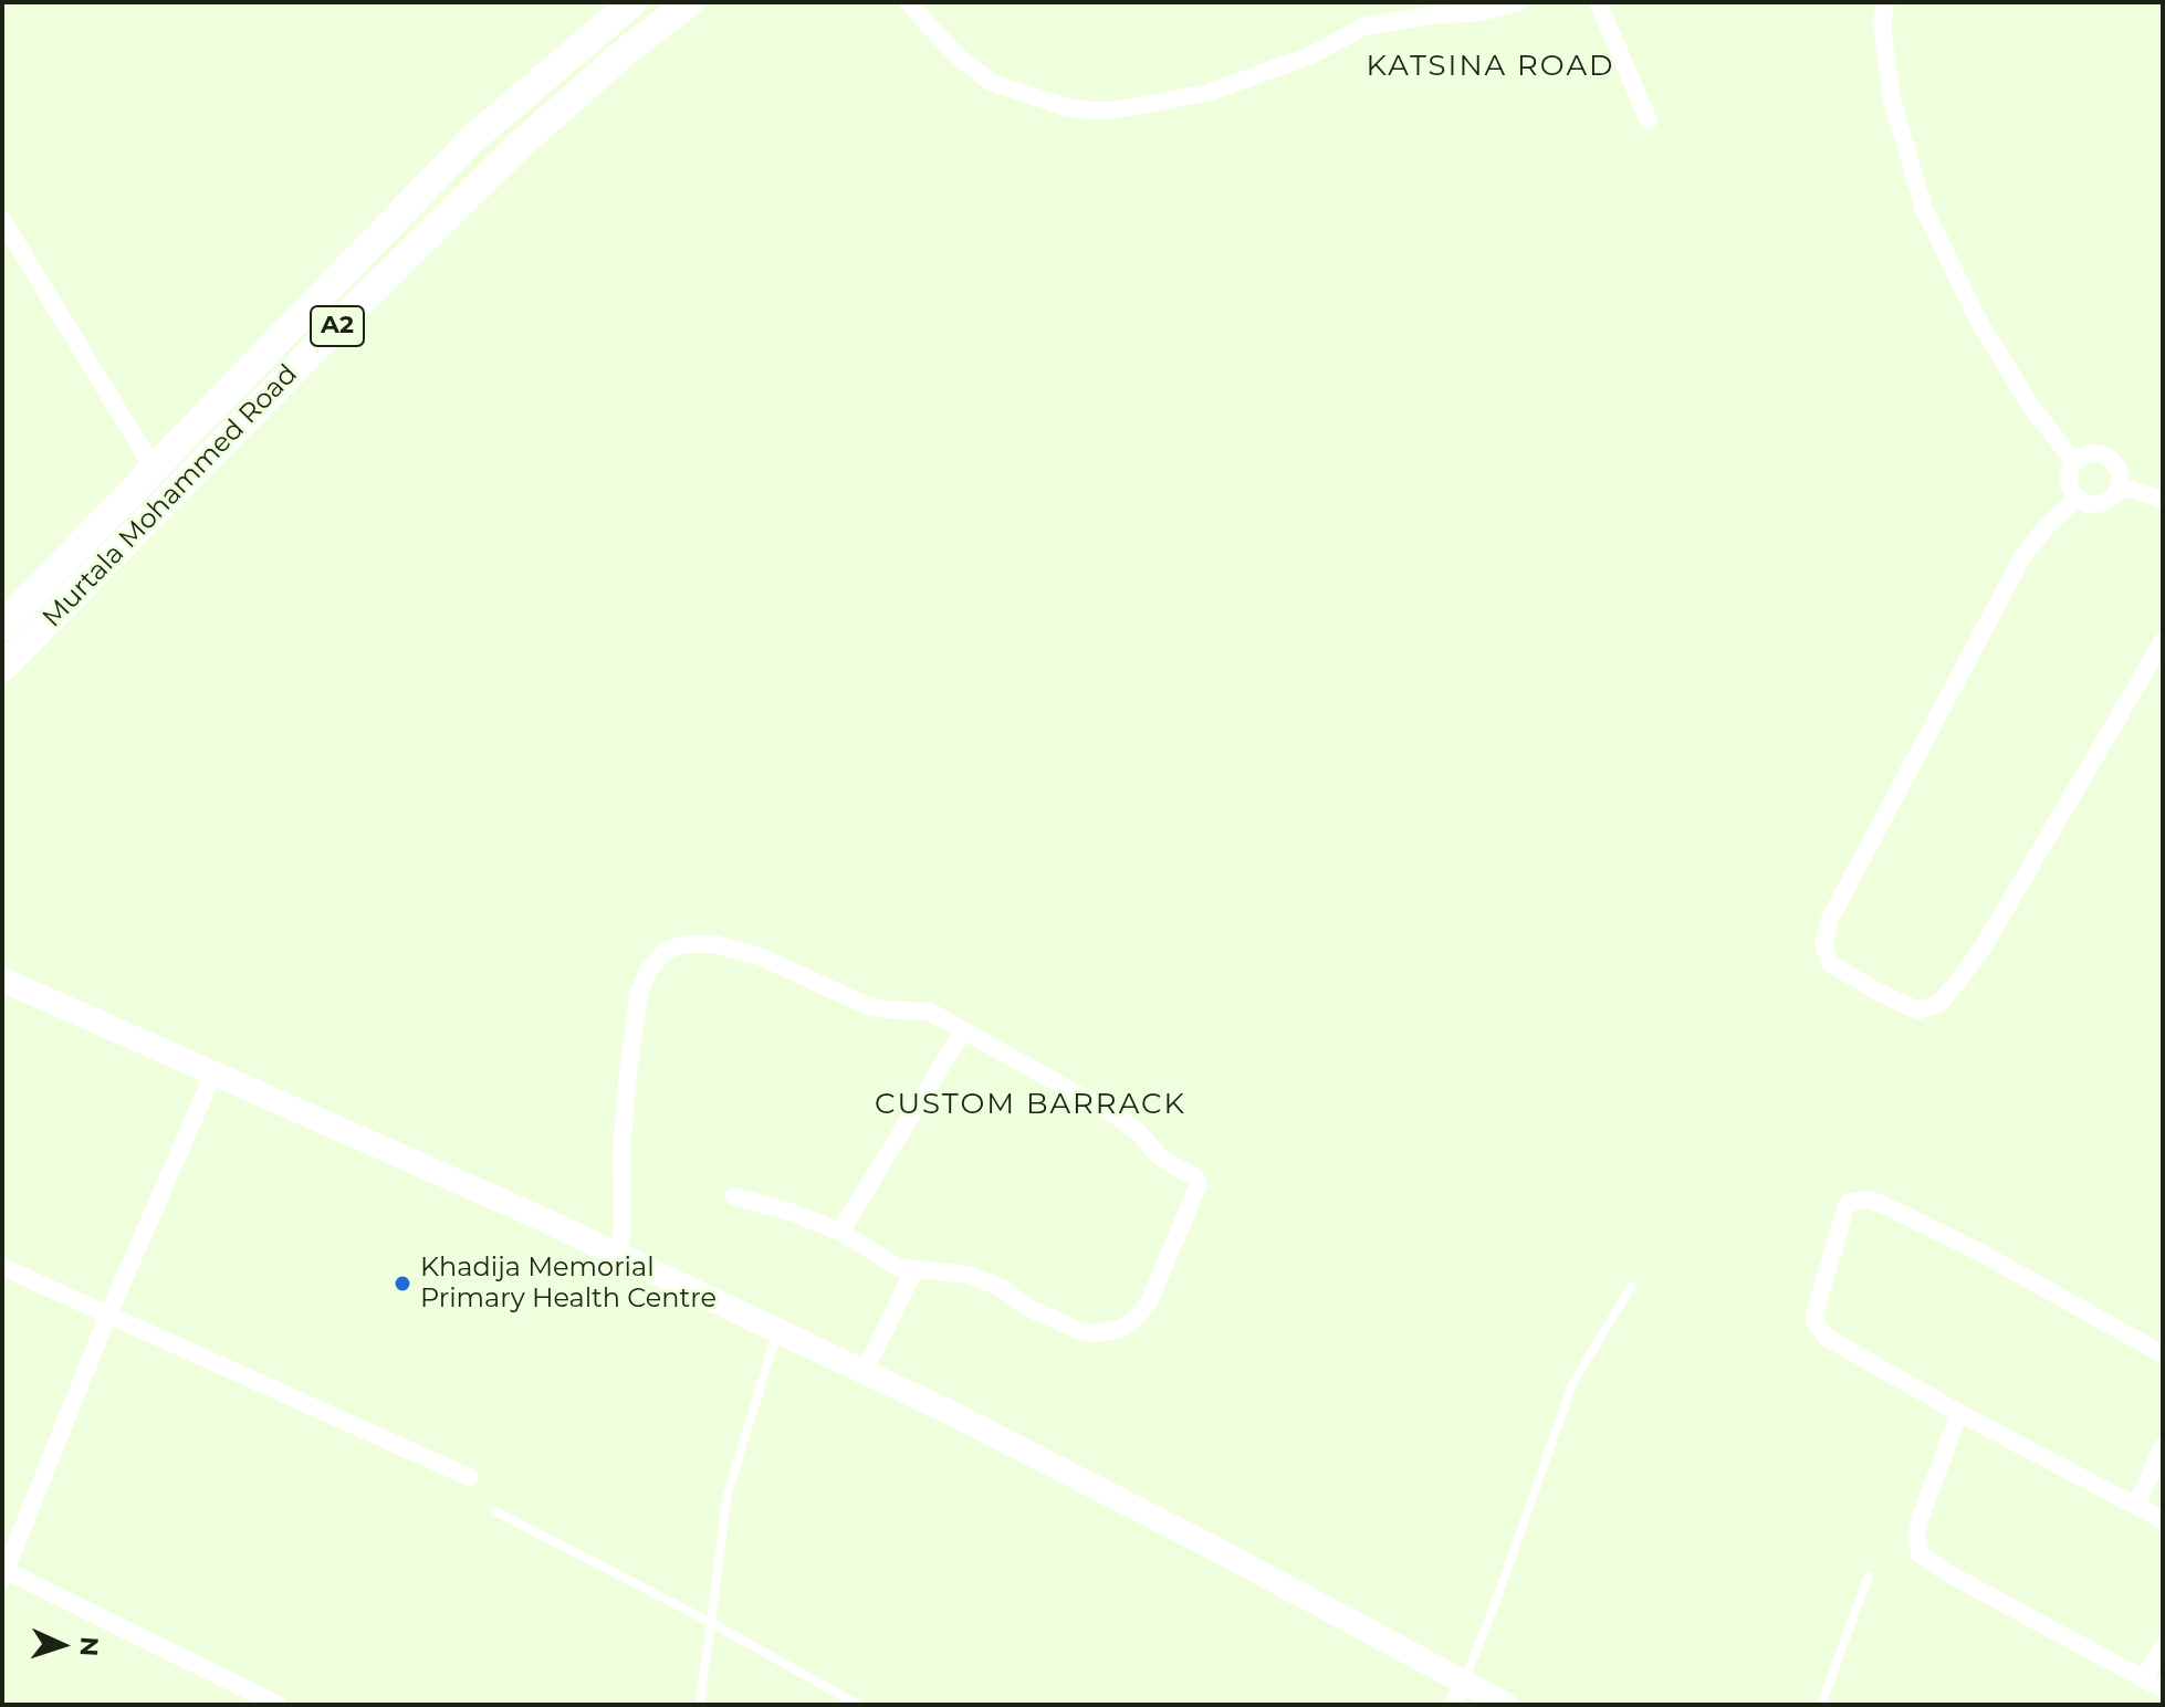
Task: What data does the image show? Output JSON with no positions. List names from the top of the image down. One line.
{"streets":{"highway":["A2","Murtala Mohammed Road"]},"districts":["KATSINA ROAD","CUSTOM BARRACK"],"places":["Khadija Memorial Primary Health Centre"],"north":"right"}
